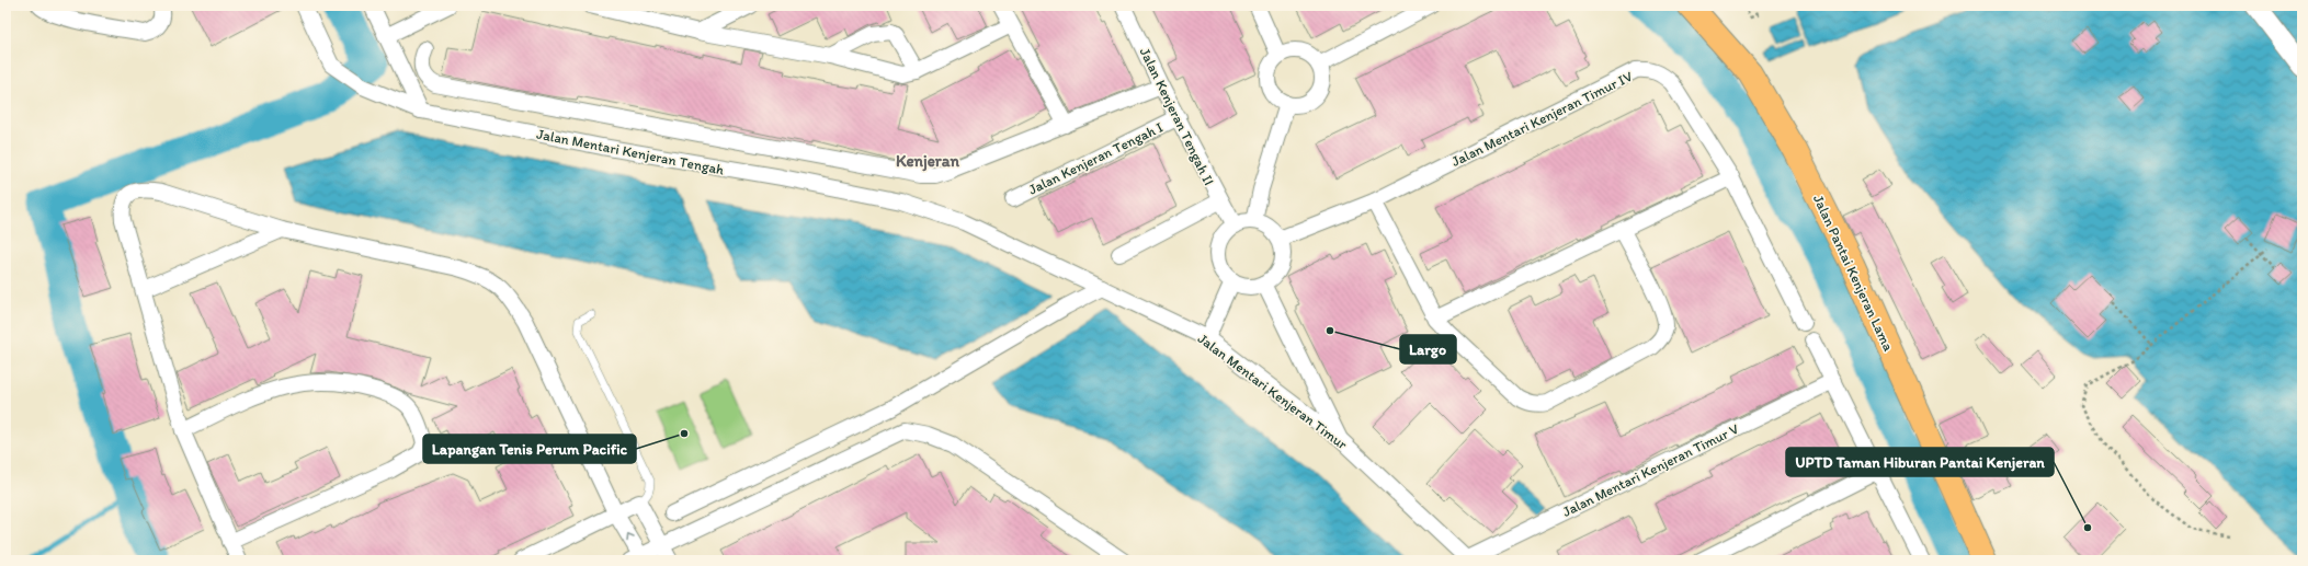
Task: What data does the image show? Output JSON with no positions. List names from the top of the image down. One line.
{"streets":{"main road":["Jalan Pantai Kenjeran Lama"],"street":["Jalan Kenjeran Tengah II","Jalan Mentari Kenjeran Timur IV","Jalan Mentari Kenjeran Tengah","Jalan Kenjeran Tengah I","Jalan Mentari Kenjeran Timur","Jalan Mentari Kenjeran Timur V"]},"crossings":[["Jalan Kenjeran Tengah II","Jalan Mentari Kenjeran Timur IV"],["Jalan Kenjeran Tengah II","Jalan Kenjeran Tengah I"],["Jalan Mentari Kenjeran Tengah","Jalan Mentari Kenjeran Timur"],["Jalan Mentari Kenjeran Timur","Jalan Mentari Kenjeran Timur V"]],"districts":["Kenjeran"],"places":["Largo","Lapangan Tenis Perum Pacific","UPTD Taman Hiburan Pantai Kenjeran"]}
